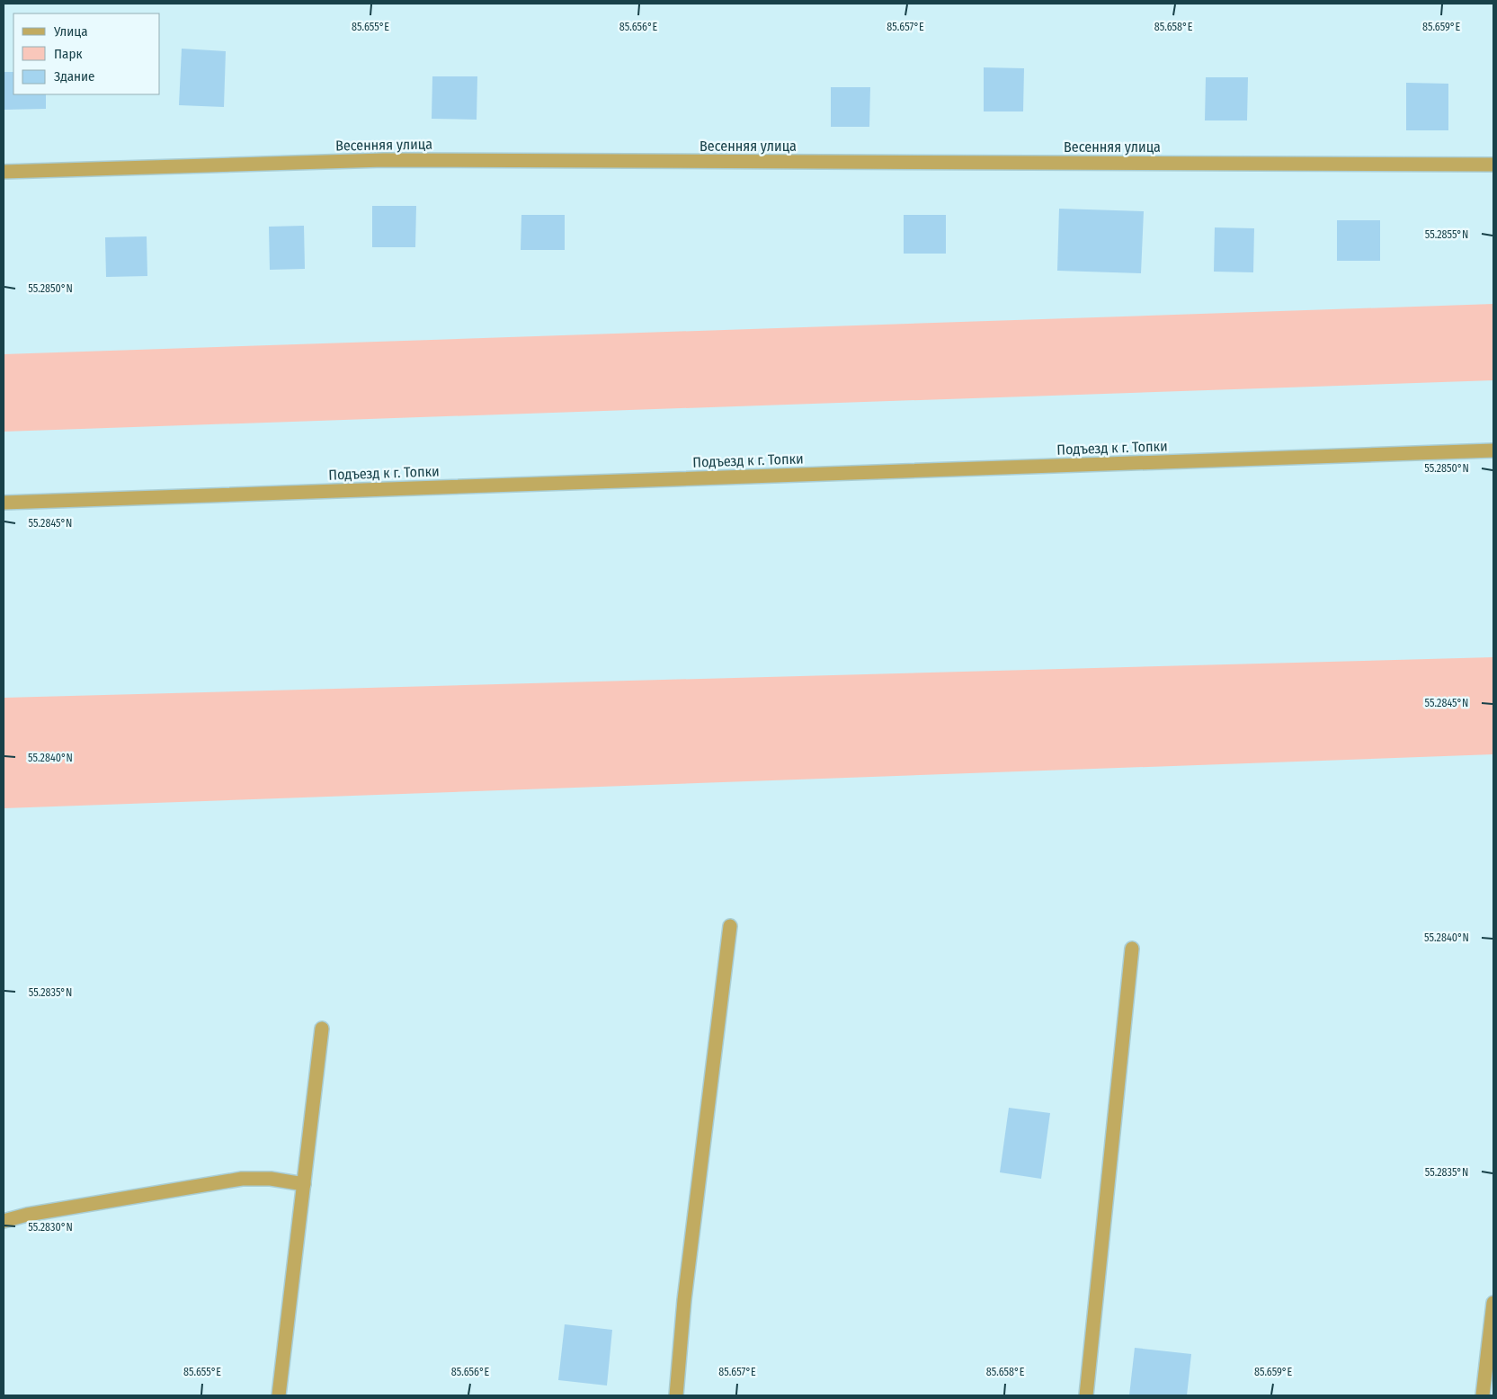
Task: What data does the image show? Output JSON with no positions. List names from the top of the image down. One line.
{"streets":{"street":["Весенняя улица","Подъезд к г. Топки"]},"legend":["Улица","Парк","Здание"],"coordinates":["85.655°E","85.656°E","85.657°E","85.658°E","85.659°E","55.2855°N","55.2850°N","55.2845°N","55.2840°N","55.2835°N","55.2830°N"]}
